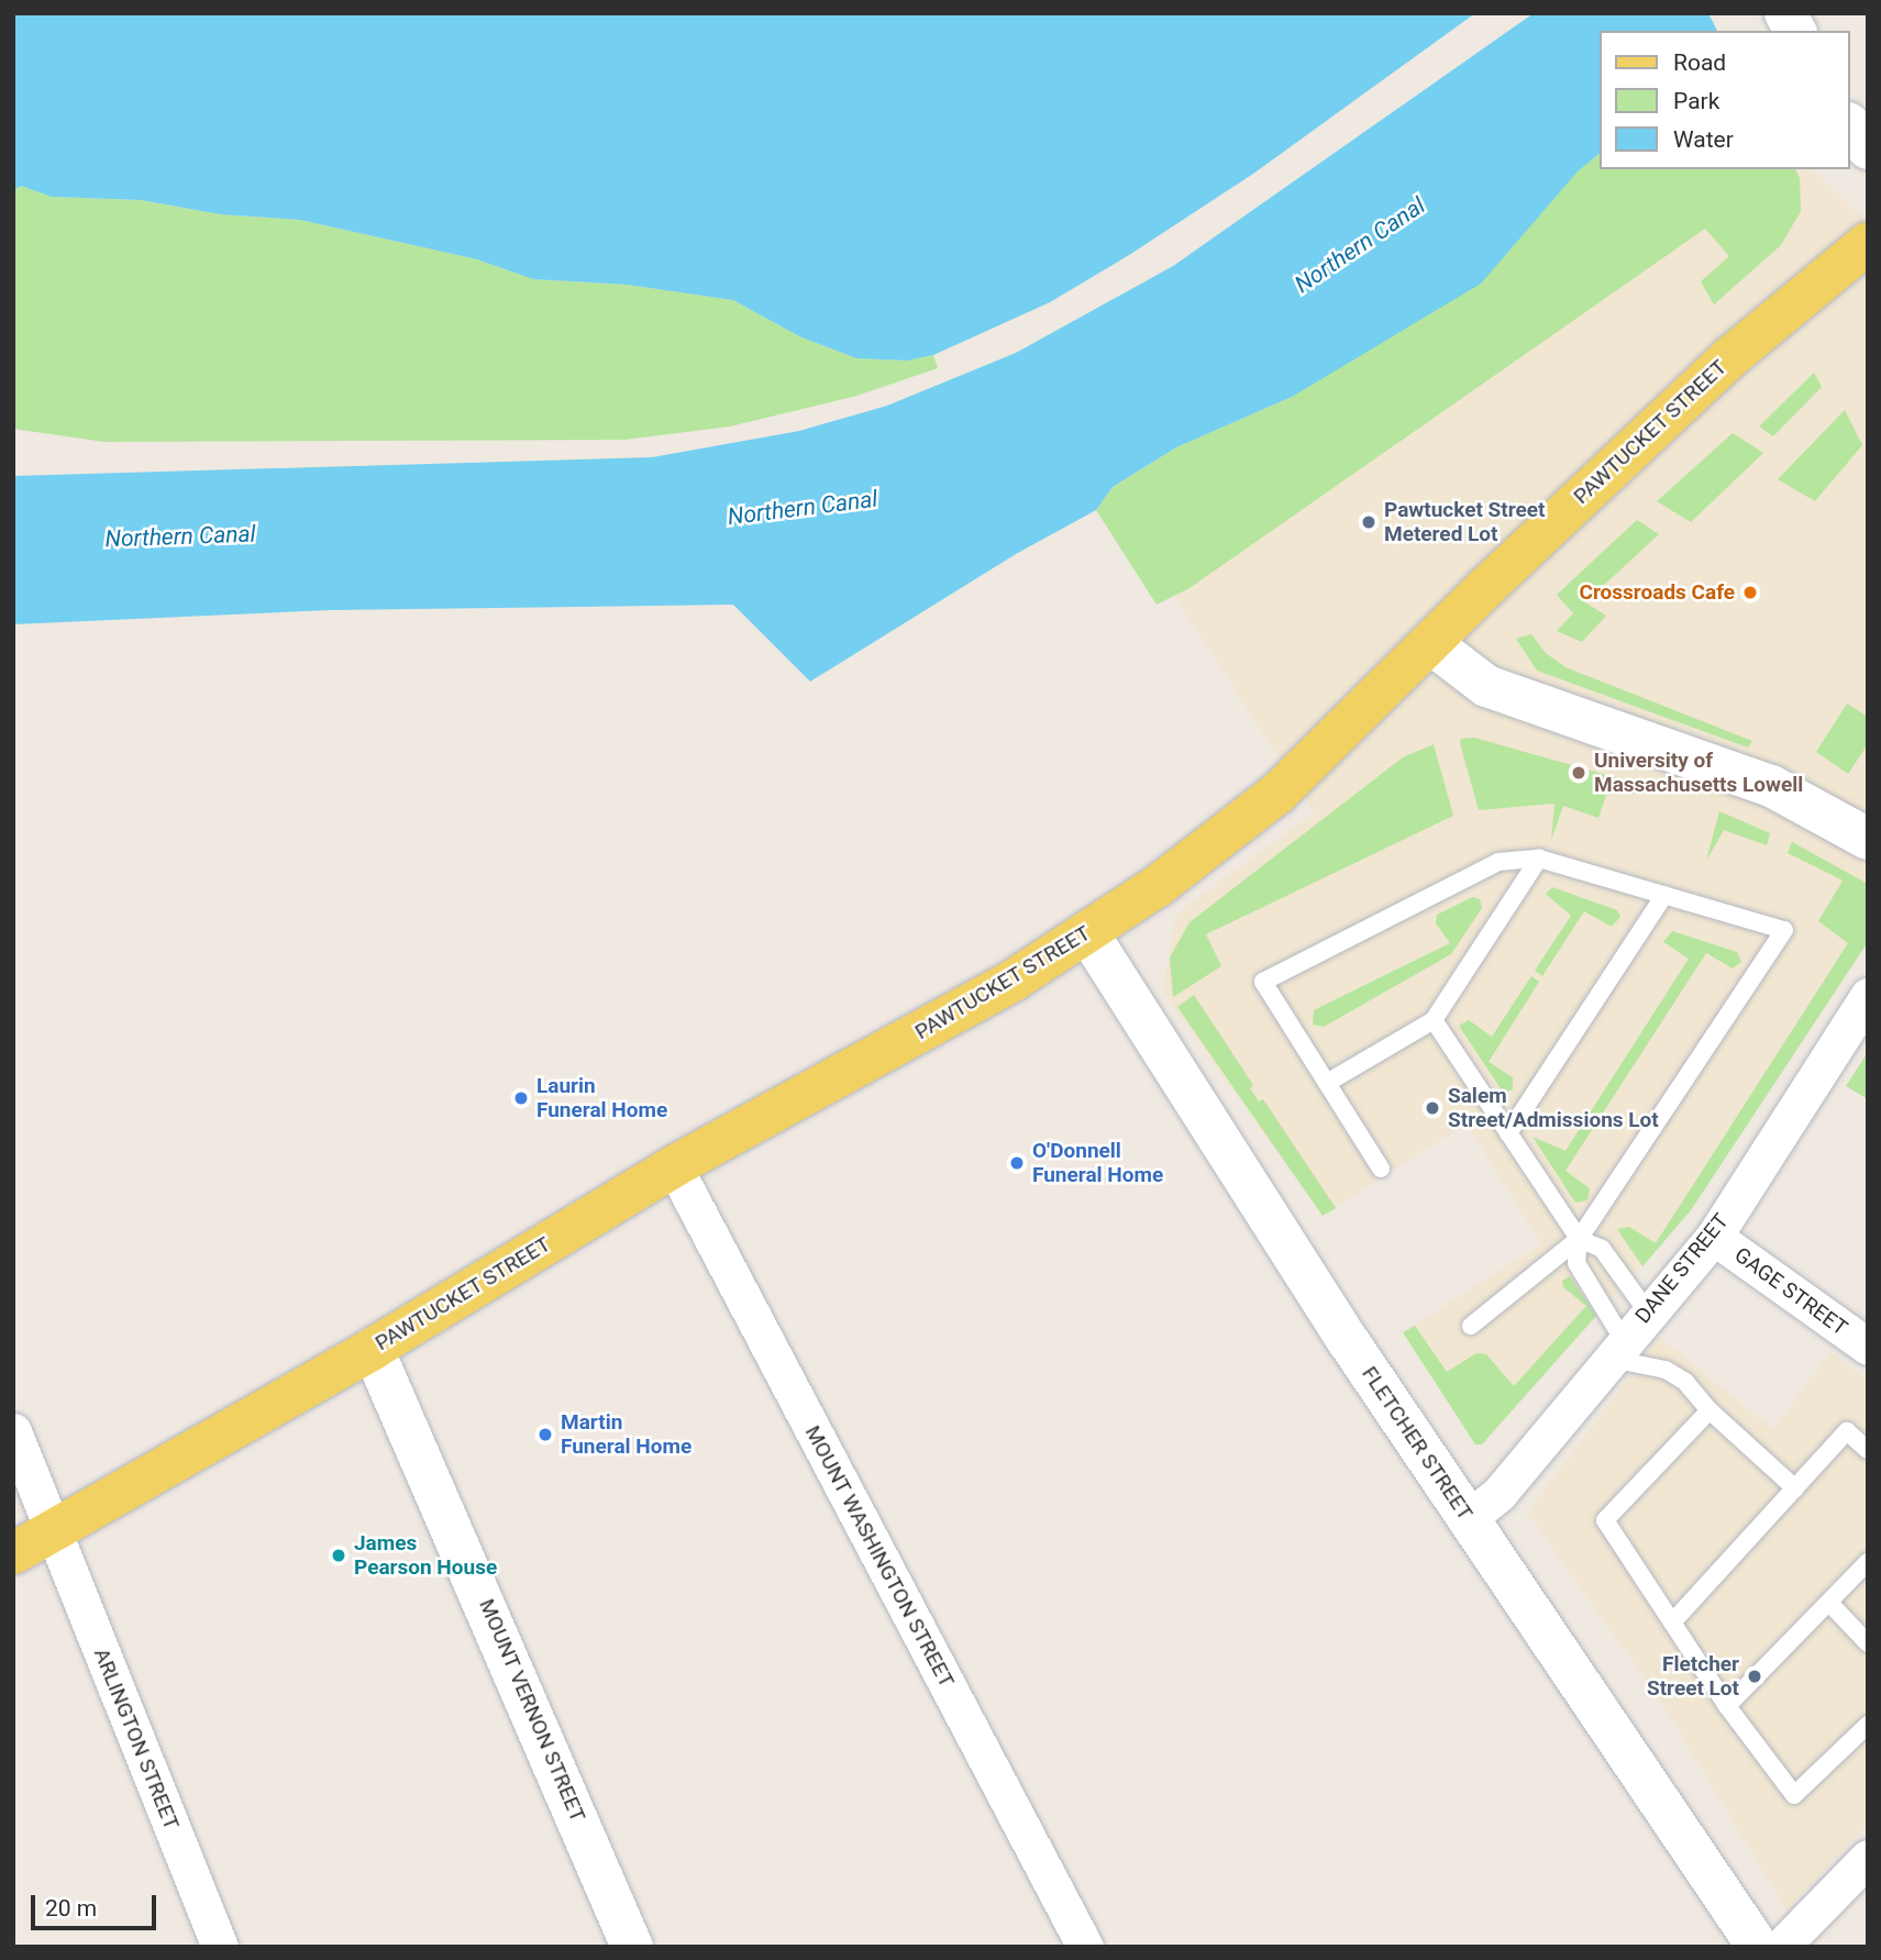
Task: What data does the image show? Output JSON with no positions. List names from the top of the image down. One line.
{"streets":{"main road":["PAWTUCKET STREET","FLETCHER STREET","MOUNT VERNON STREET"],"street":["DANE STREET","GAGE STREET","MOUNT WASHINGTON STREET","ARLINGTON STREET"]},"crossings":[["PAWTUCKET STREET","FLETCHER STREET"],["PAWTUCKET STREET","MOUNT WASHINGTON STREET"],["PAWTUCKET STREET","MOUNT VERNON STREET"],["PAWTUCKET STREET","ARLINGTON STREET"],["DANE STREET","GAGE STREET"],["DANE STREET","FLETCHER STREET"]],"water":["Northern Canal"],"places":["Pawtucket Street Metered Lot","Crossroads Cafe","University of Massachusetts Lowell","Laurin Funeral Home","Salem Street/Admissions Lot","O'Donnell Funeral Home","Martin Funeral Home","James Pearson House","Fletcher Street Lot"],"legend":["Road","Park","Water"],"scale_bar":"20 m"}
